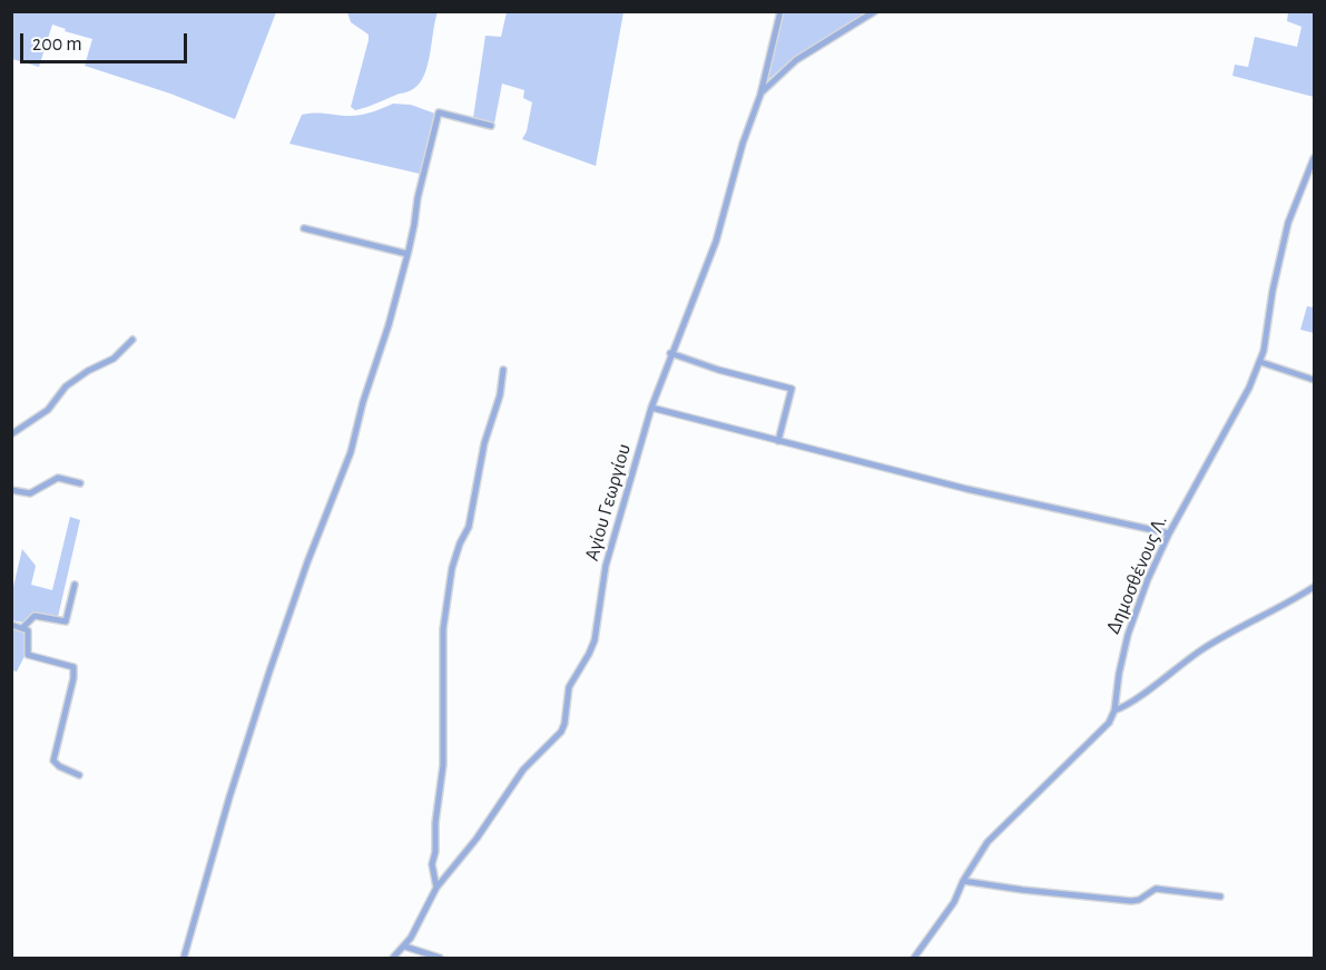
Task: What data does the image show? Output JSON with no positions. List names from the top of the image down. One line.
{"streets":{"street":["Αγίου Γεωργίου","Δημοσθένους Λ."]},"scale_bar":"200 m"}
